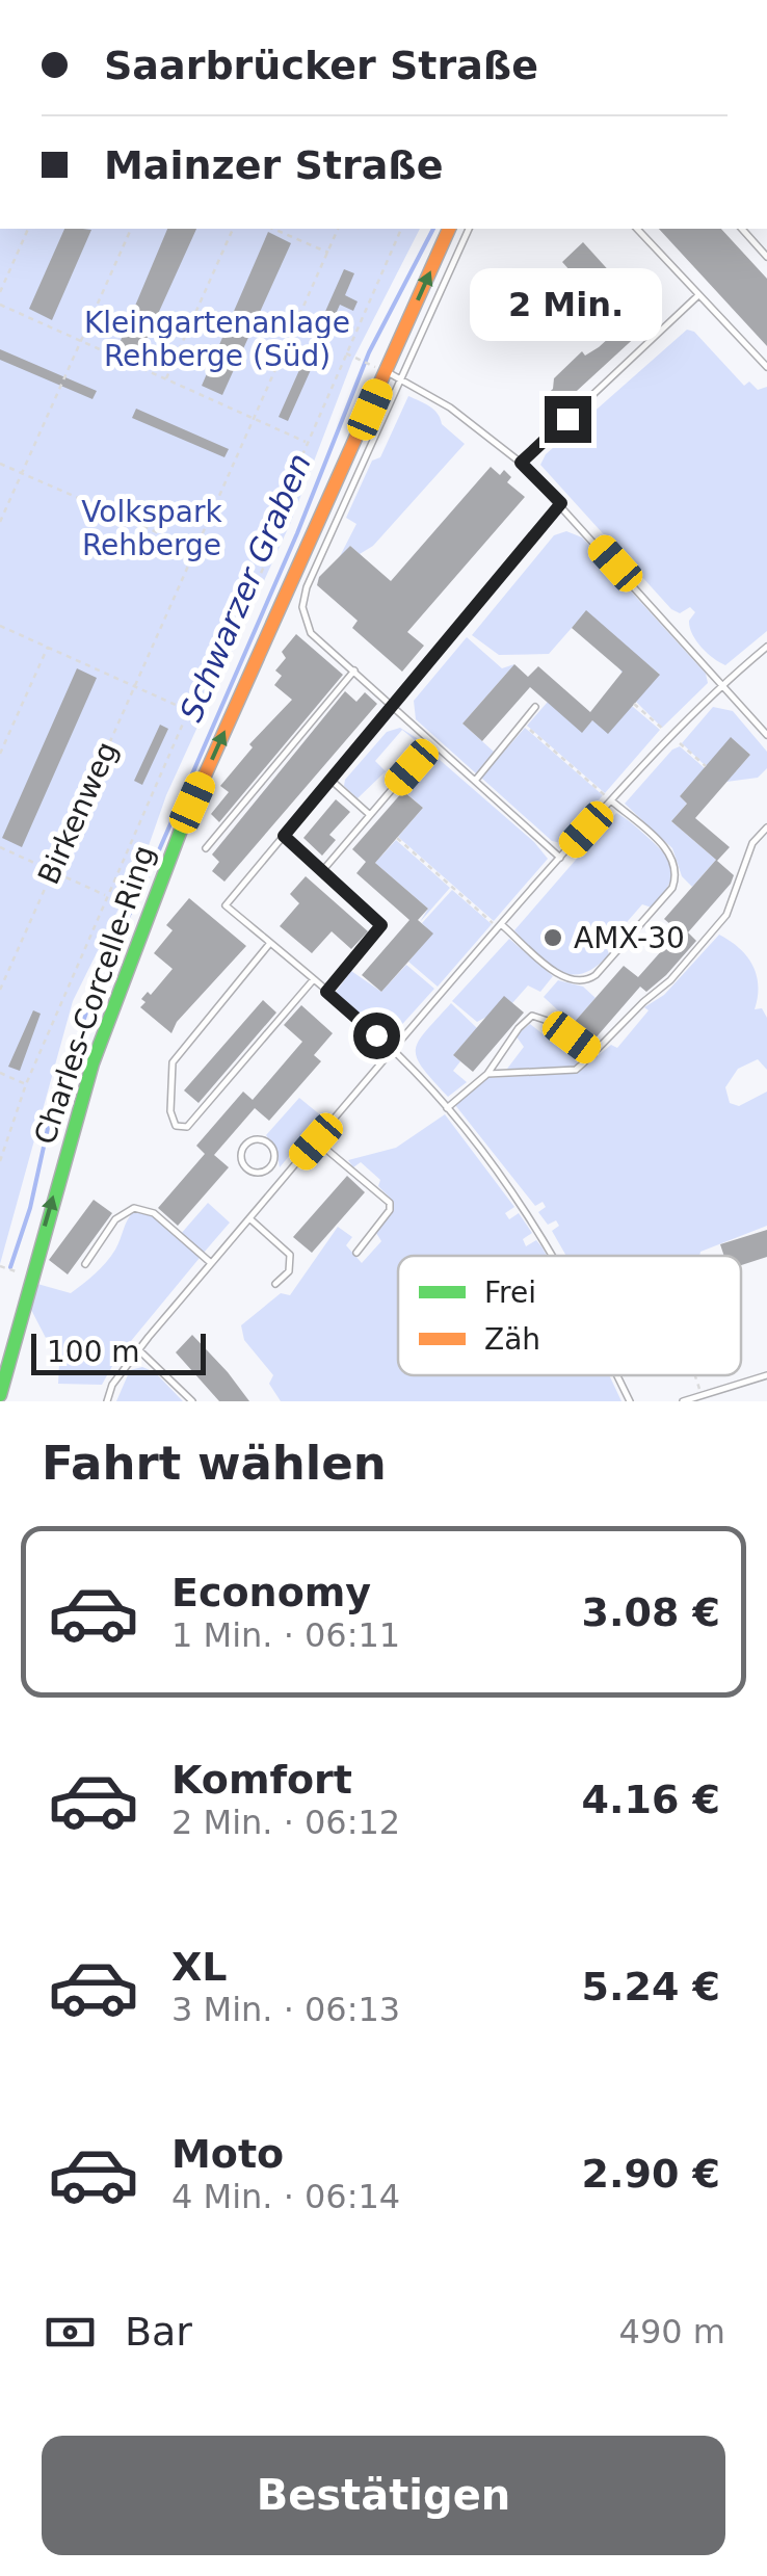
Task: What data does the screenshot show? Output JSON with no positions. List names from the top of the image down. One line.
{"streets":{"street":["Charles-Corcelle-Ring"],"path":["Birkenweg"]},"one_way":["Charles-Corcelle-Ring"],"water":["Schwarzer Graben"],"parks":["Kleingartenanlage Rehberge (Süd)","Volkspark Rehberge"],"places":["AMX-30"],"legend":["Frei","Zäh"],"scale_bar":"100 m","page":{"banner":["Saarbrücker Straße","Mainzer Straße"],"bubble":"2 Min.","scale":"100 m","heading":"Fahrt wählen","list":[{"name":"Economy","note":"1 Min. · 06:11","value":"3.08 €"},{"name":"Komfort","note":"2 Min. · 06:12","value":"4.16 €"},{"name":"XL","note":"3 Min. · 06:13","value":"5.24 €"},{"name":"Moto","note":"4 Min. · 06:14","value":"2.90 €"}],"pay":["Bar","490 m"],"buttons":"Bestätigen"}}
